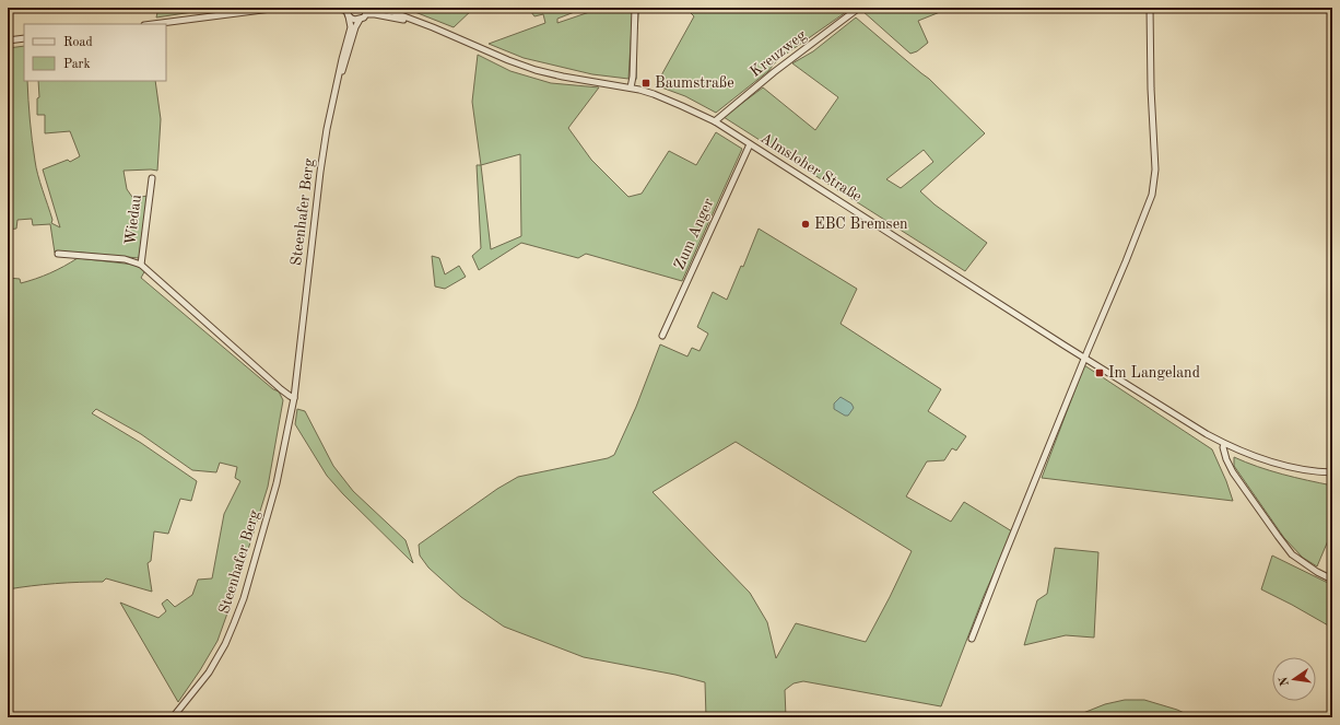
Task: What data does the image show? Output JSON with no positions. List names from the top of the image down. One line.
{"streets":{"street":["Kreuzweg","Almsloher Straße","Steenhafer Berg","Wiedau","Zum Anger"]},"crossings":[["Kreuzweg","Almsloher Straße"],["Almsloher Straße","Zum Anger"]],"places":{"transit":["Baumstraße","Im Langeland"],"other":["EBC Bremsen"]},"legend":["Road","Park"],"north":"left"}
